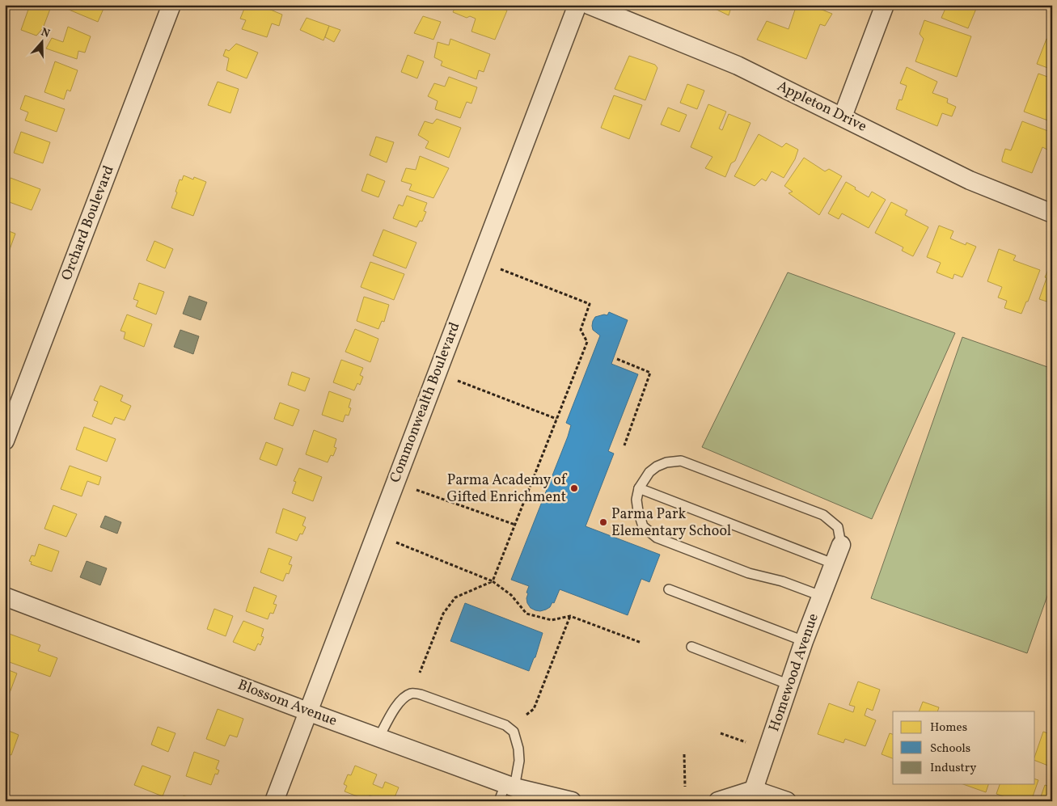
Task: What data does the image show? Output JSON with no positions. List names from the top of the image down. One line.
{"streets":{"street":["Appleton Drive","Orchard Boulevard","Commonwealth Boulevard","Homewood Avenue","Blossom Avenue"]},"crossings":[["Commonwealth Boulevard","Blossom Avenue"]],"places":["Parma Academy of Gifted Enrichment","Parma Park Elementary School"],"legend":["Homes","Schools","Industry"],"north":"top"}
